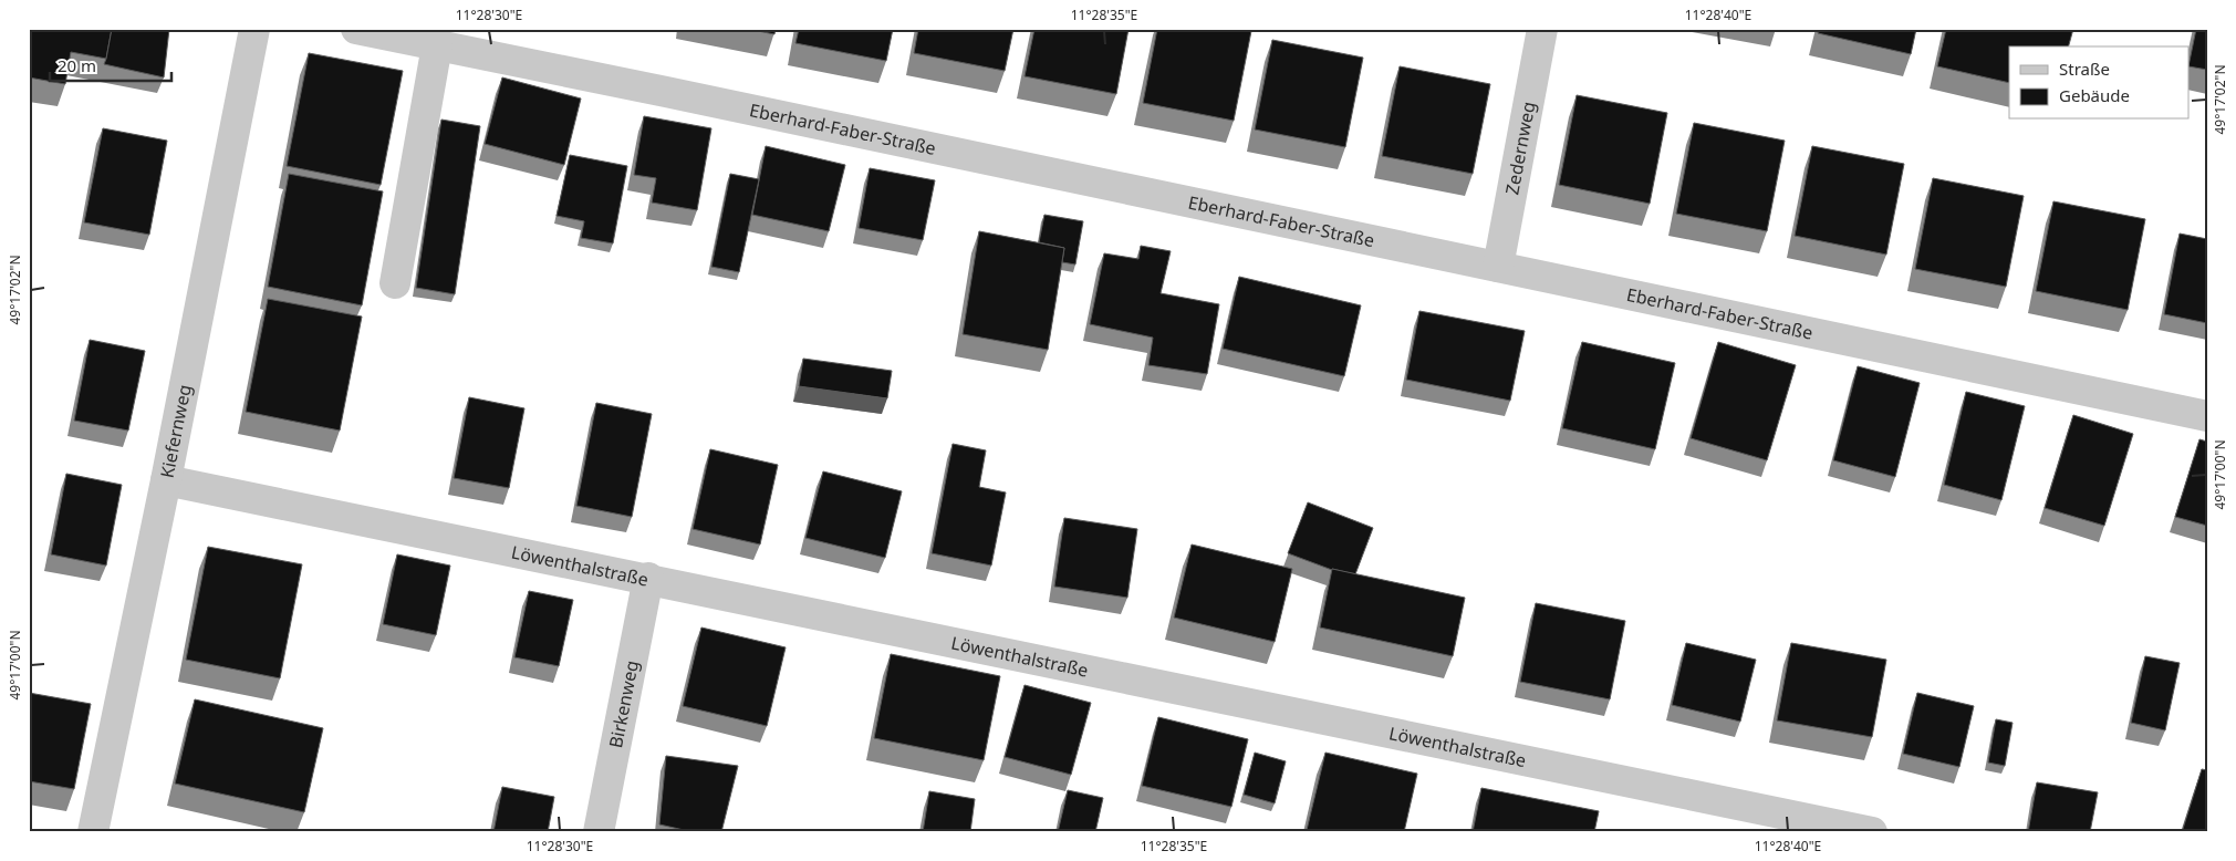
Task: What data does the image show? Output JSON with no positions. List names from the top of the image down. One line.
{"streets":{"street":["Eberhard-Faber-Straße","Zedernweg","Kiefernweg","Löwenthalstraße","Birkenweg"]},"crossings":[["Eberhard-Faber-Straße","Zedernweg"],["Kiefernweg","Löwenthalstraße"],["Löwenthalstraße","Birkenweg"]],"legend":["Straße","Gebäude"],"scale_bar":"20 m","coordinates":["11°28'30\"E","11°28'35\"E","11°28'40\"E","49°17'02\"N","49°17'00\"N"]}
